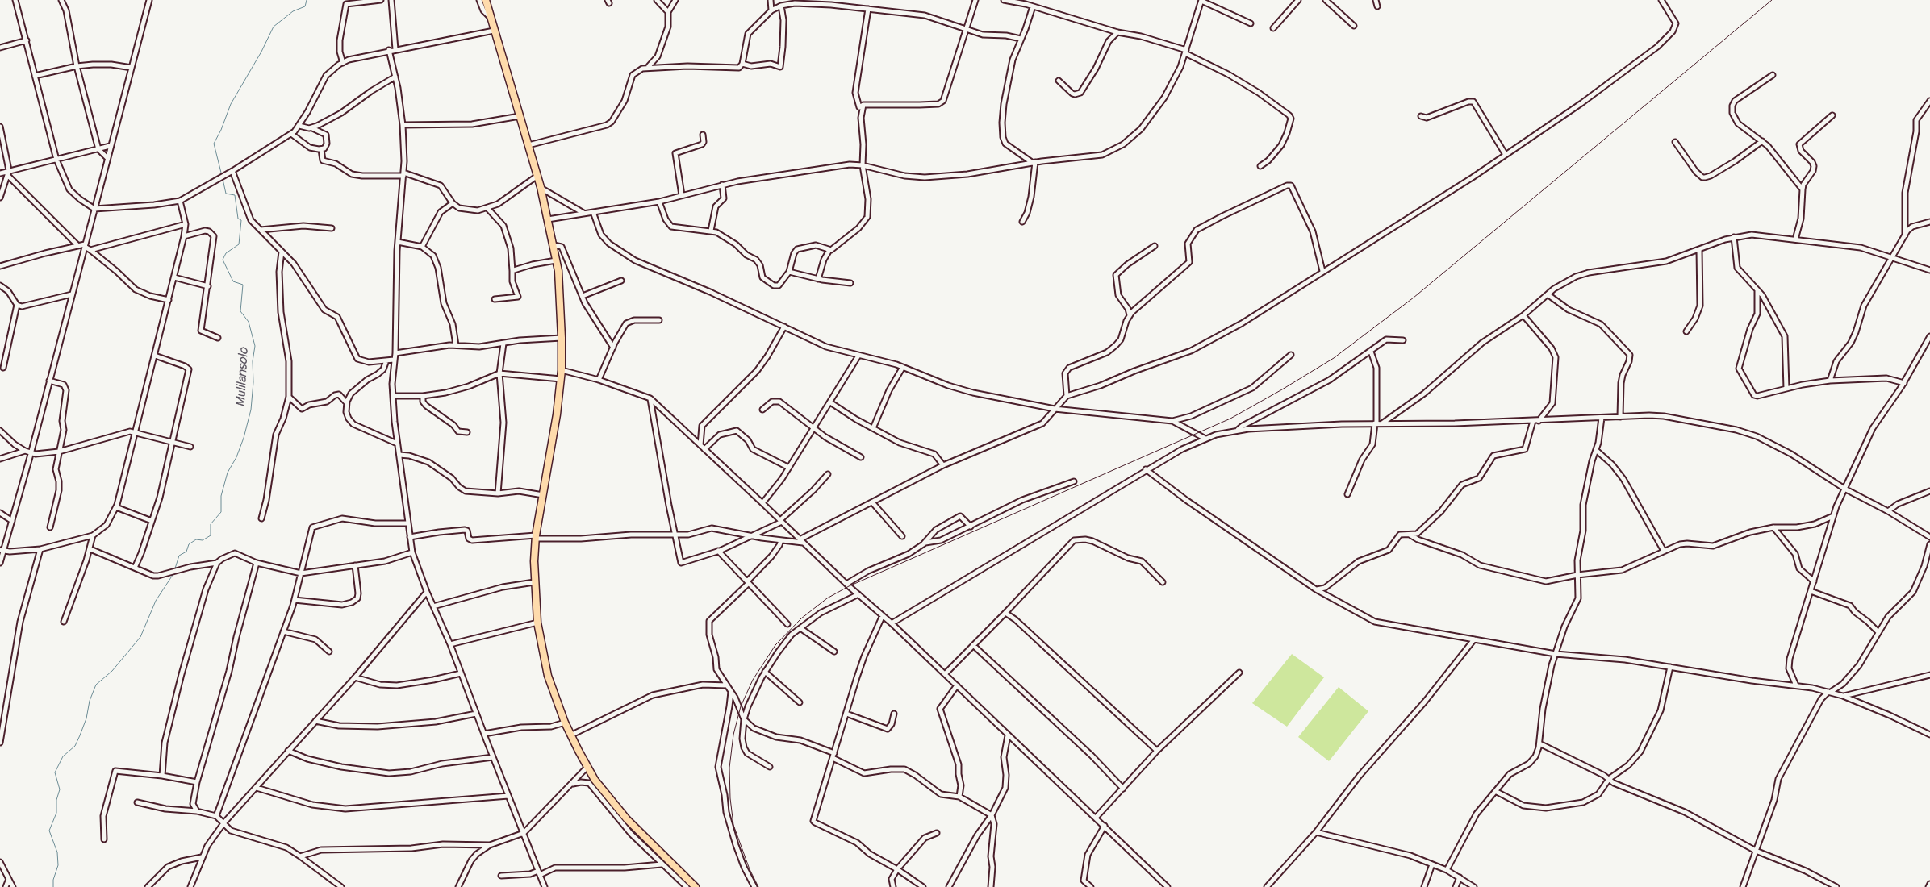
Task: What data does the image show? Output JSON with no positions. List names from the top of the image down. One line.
{"water":["Mulilansolo"]}
